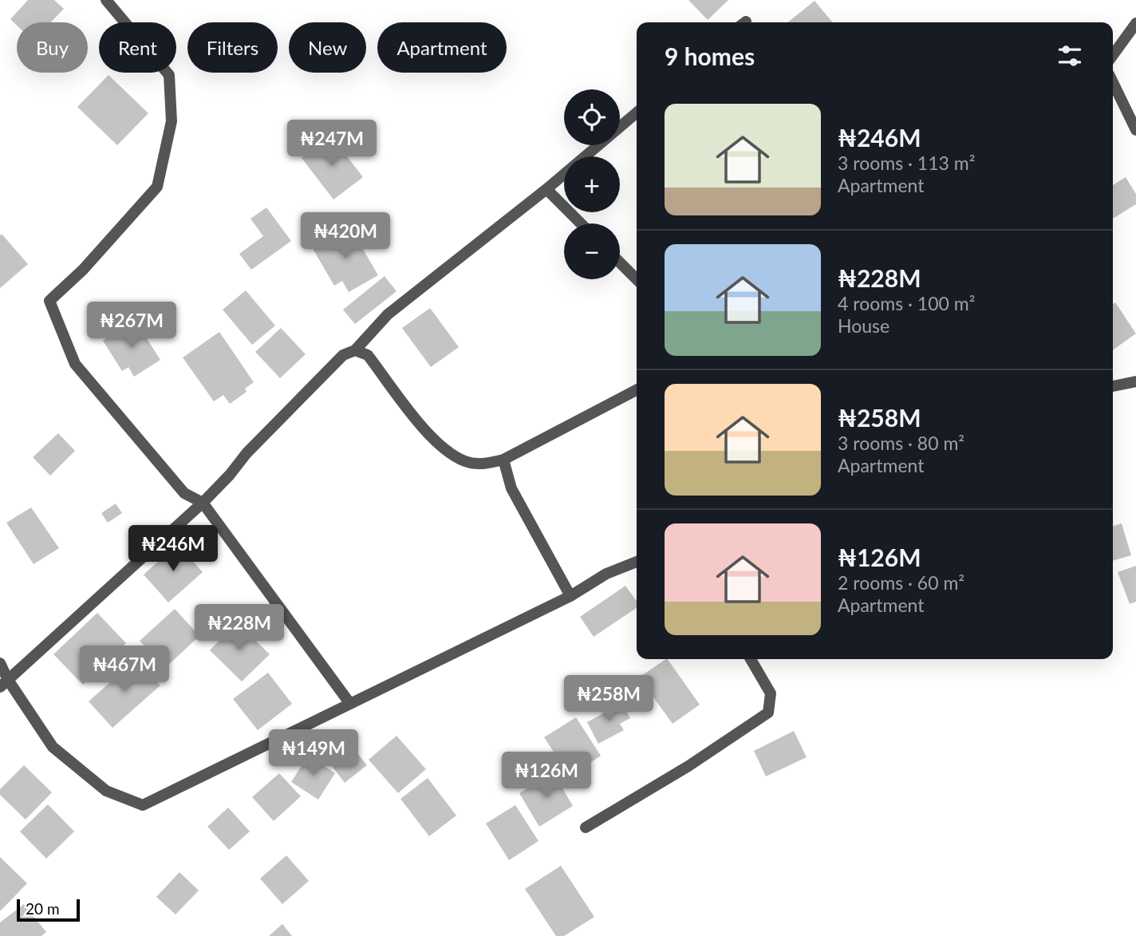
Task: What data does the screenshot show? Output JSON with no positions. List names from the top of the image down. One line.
{"scale_bar":"20 m","page":{"chip":["Buy","Rent","Filters","New","Apartment"],"heading":"9 homes","map_buttons":["+","−"],"list":[{"name":"₦246M","note":"3 rooms · 113 m² · Apartment"},{"name":"₦228M","note":"4 rooms · 100 m² · House"},{"name":"₦258M","note":"3 rooms · 80 m² · Apartment"},{"name":"₦126M","note":"2 rooms · 60 m² · Apartment"}],"price":["₦247M","₦420M","₦267M","₦246M","₦228M","₦467M","₦258M","₦149M","₦126M"],"scale":"20 m"}}
